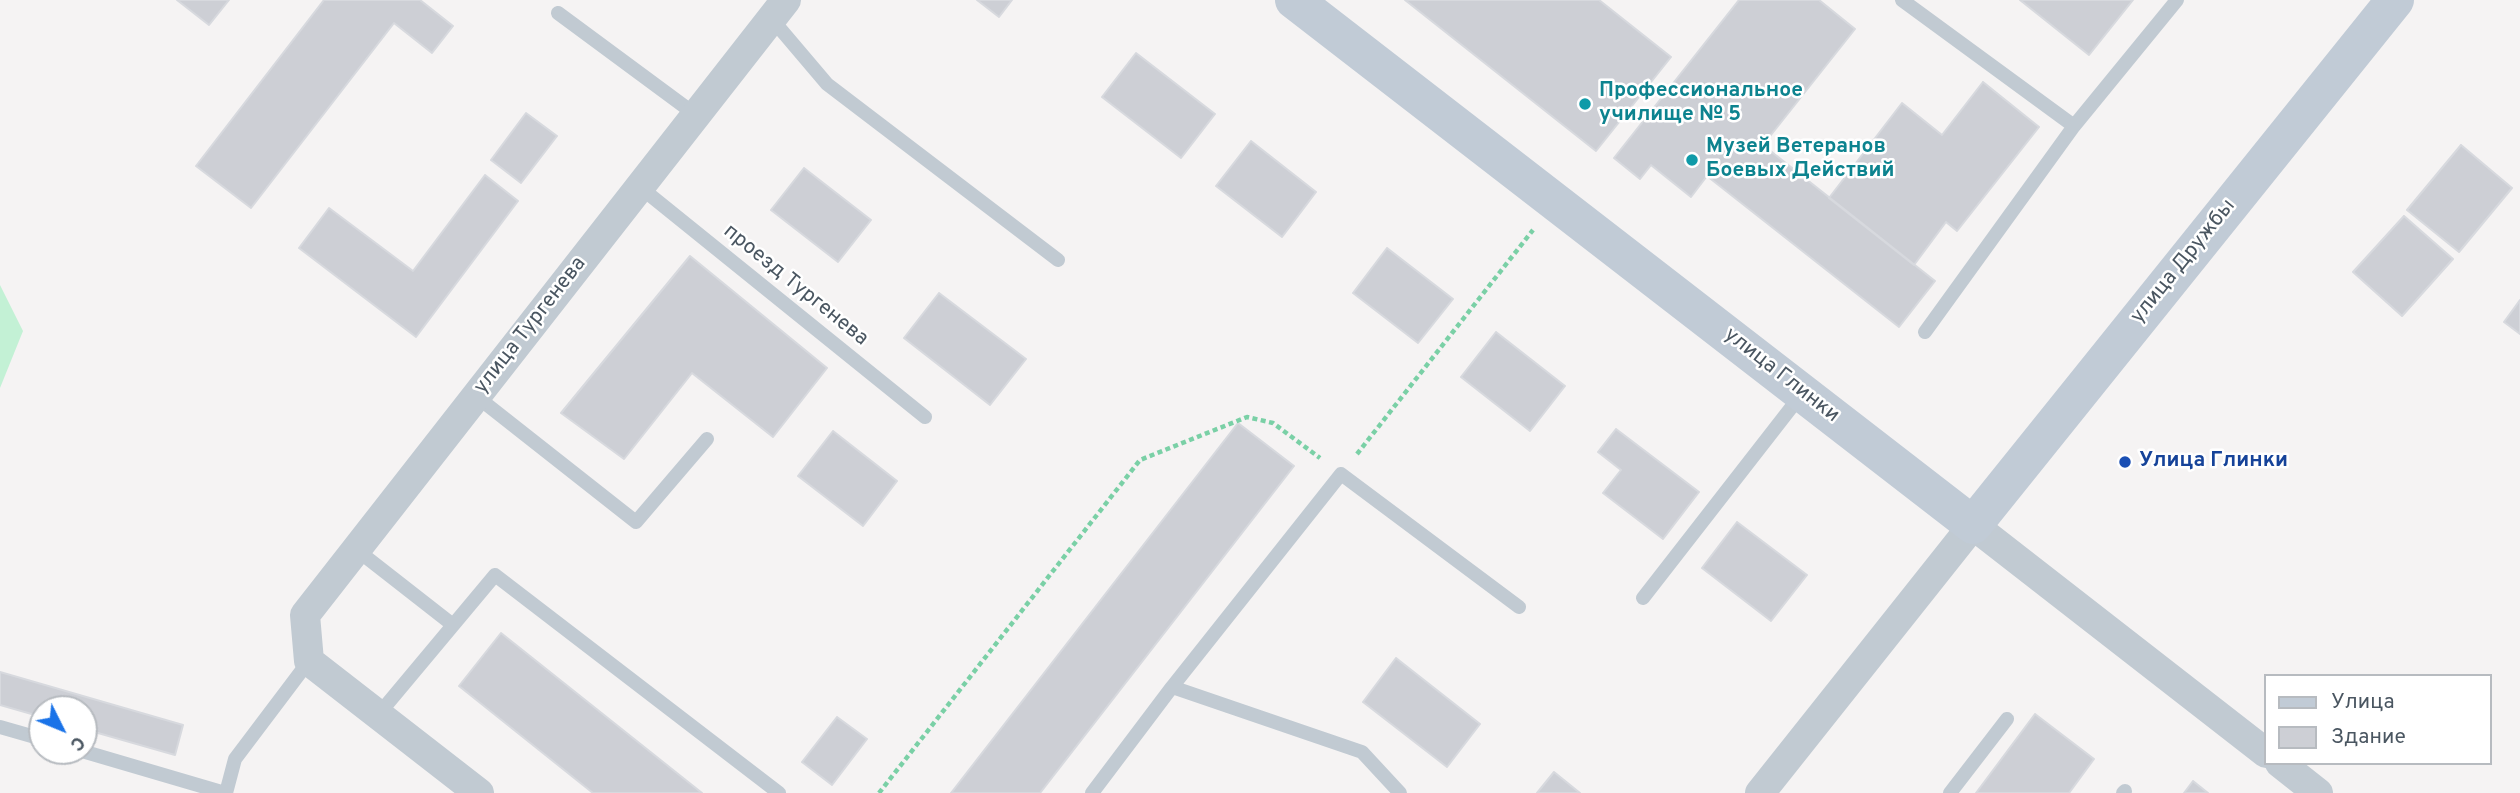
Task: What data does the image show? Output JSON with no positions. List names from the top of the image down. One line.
{"streets":{"street":["улица Дружбы","улица Тургенева","улица Глинки"],"lane":["проезд Тургенева"]},"crossings":[["улица Дружбы","улица Глинки"],["проезд Тургенева","улица Тургенева"]],"places":["Профессиональное училище № 5","Музей Ветеранов Боевых Действий","Улица Глинки"],"legend":["Улица","Здание"],"north":"bottom right"}
